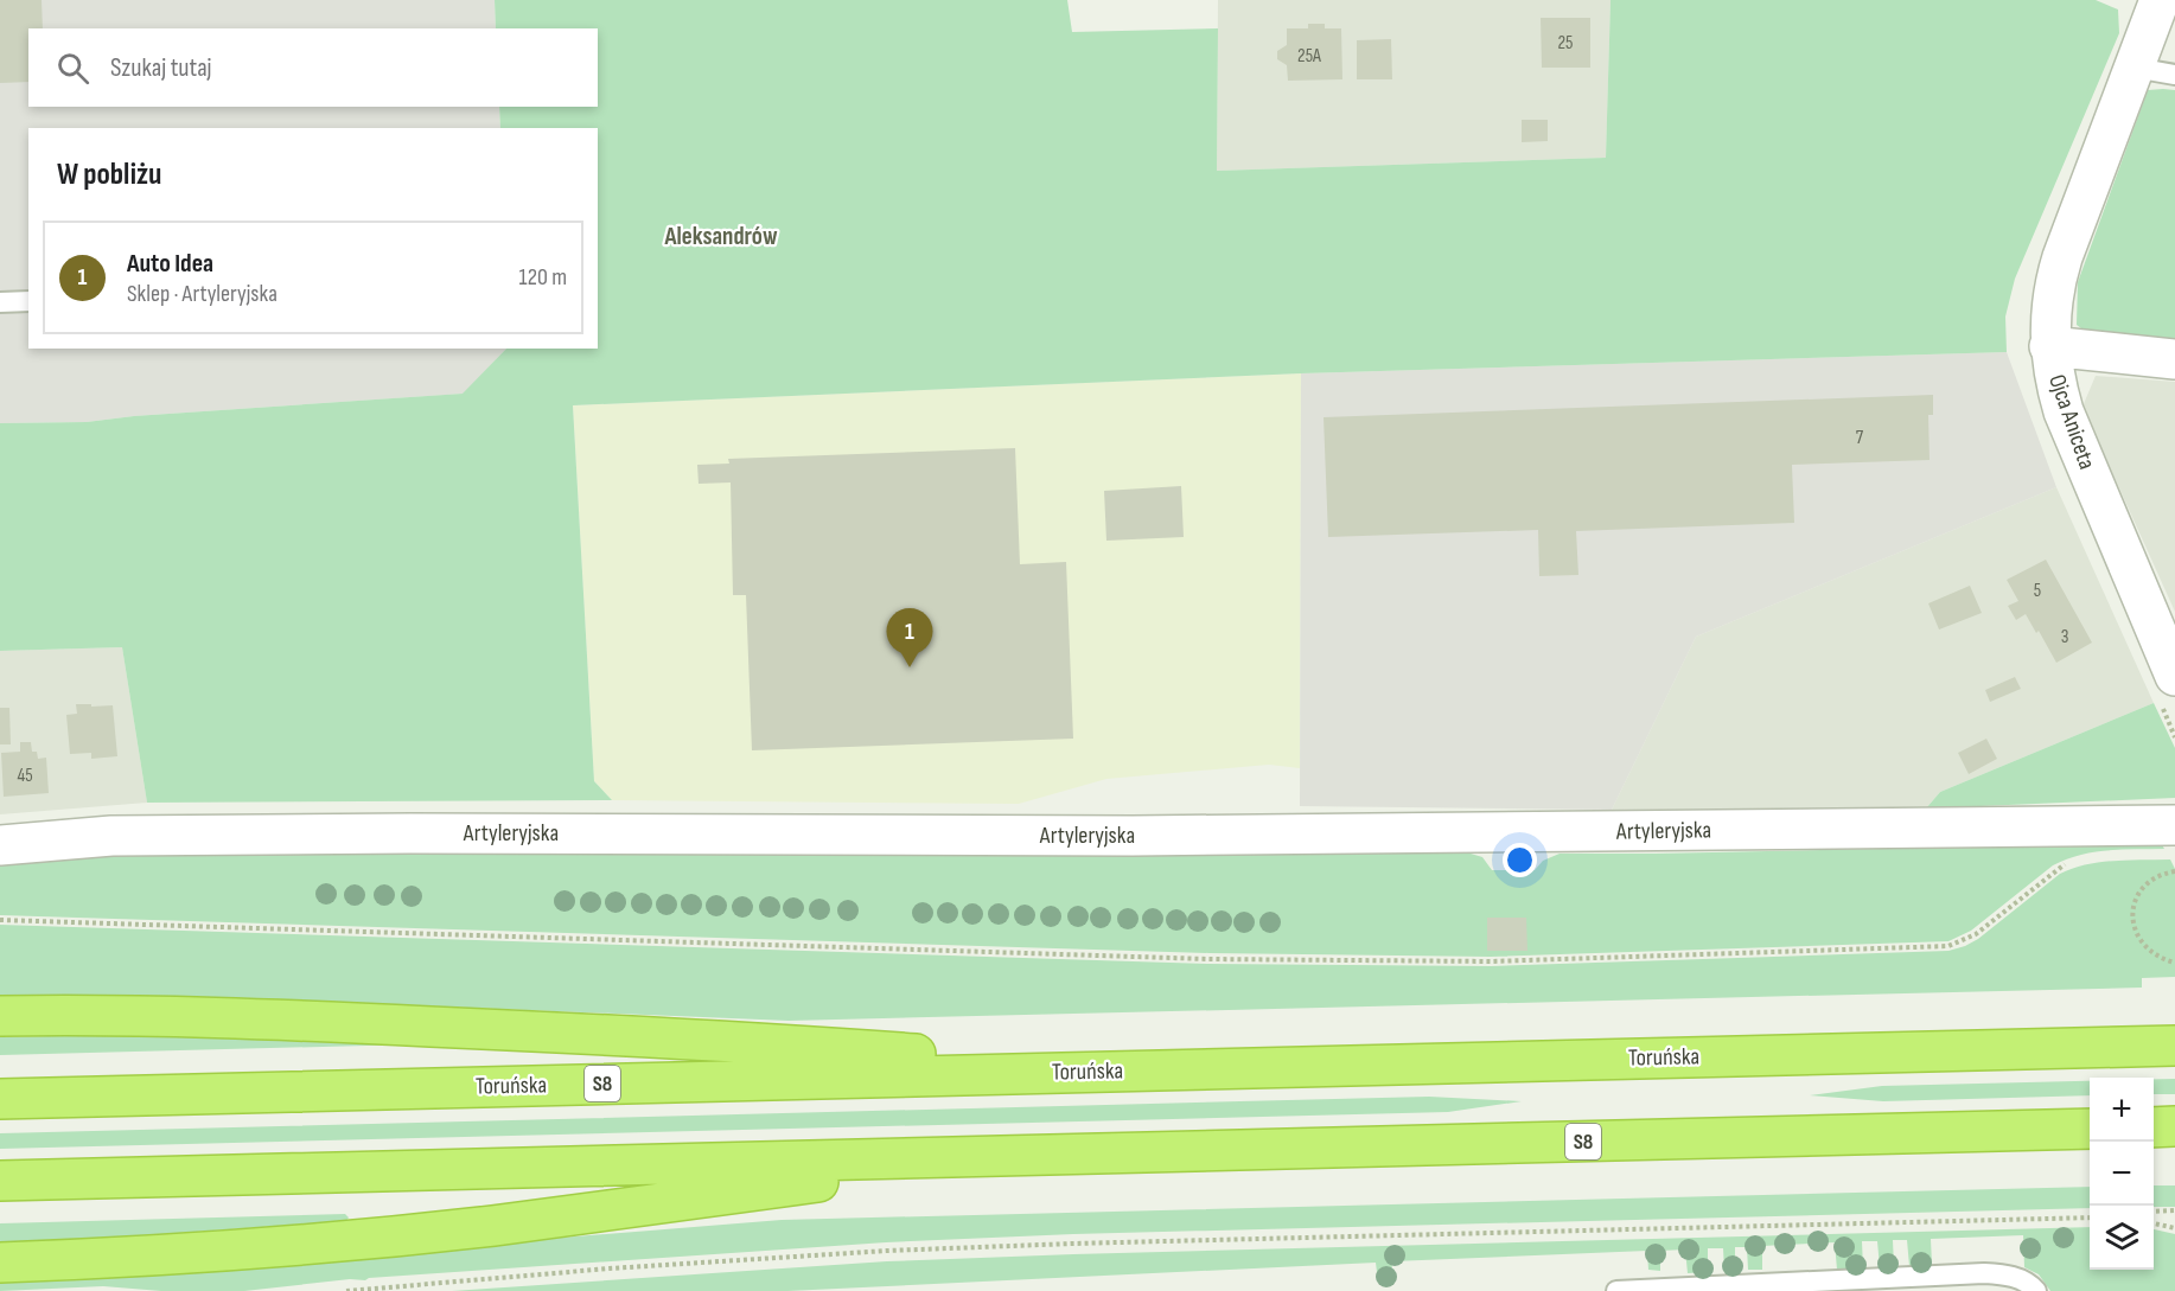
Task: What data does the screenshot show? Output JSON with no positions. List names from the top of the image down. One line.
{"streets":{"highway":["Toruńska","S8"],"street":["Ojca Aniceta","Artyleryjska"]},"districts":["Aleksandrów"],"house_numbers":["25","25A","7","5","3","45"],"page":{"search":"Szukaj tutaj","heading":"W pobliżu","list":[{"mark":"1","name":"Auto Idea","note":"Sklep · Artyleryjska","value":"120 m"}],"pins":"1","map_buttons":["+","−"]}}
